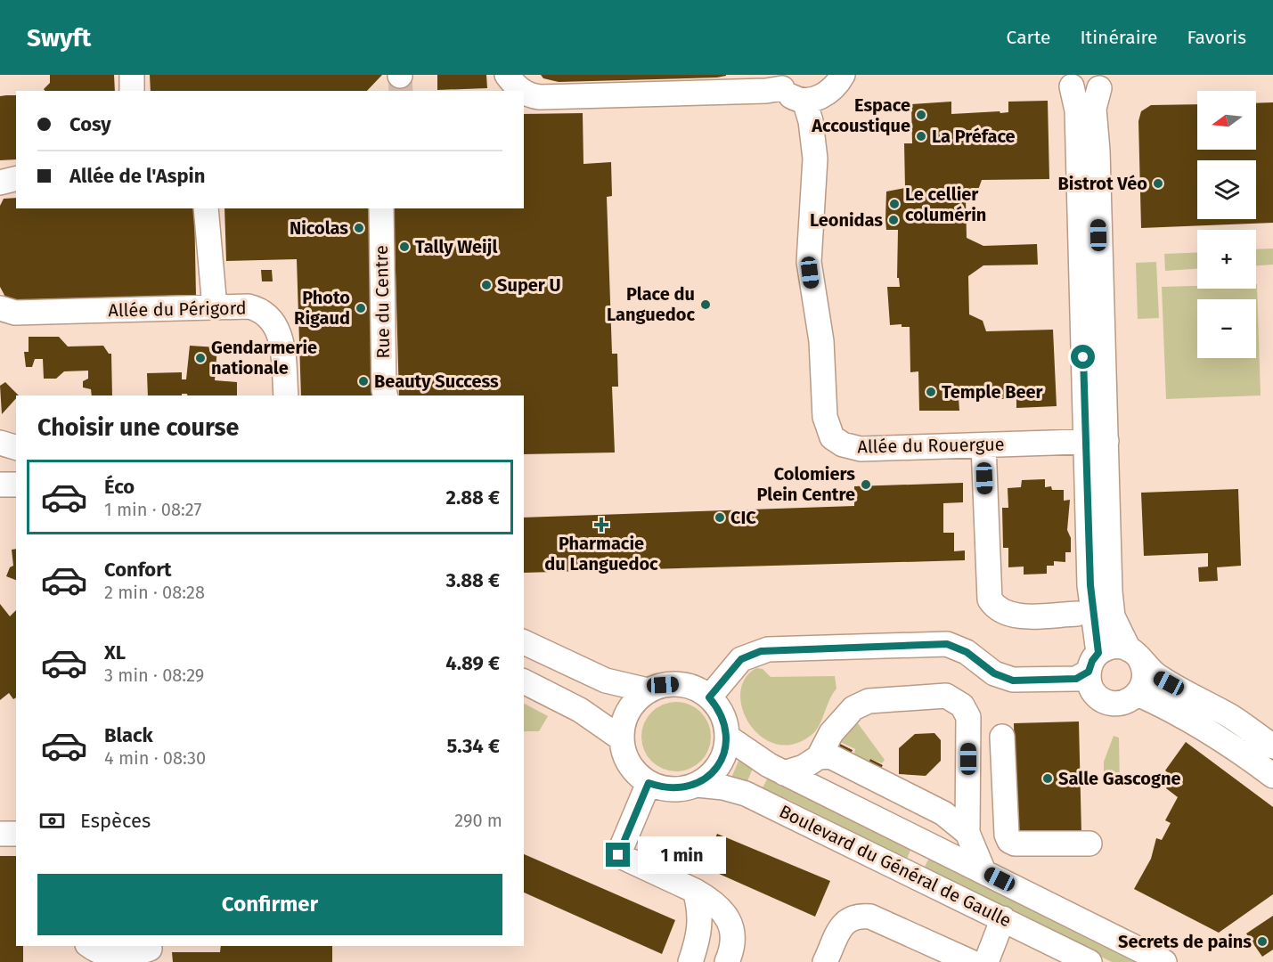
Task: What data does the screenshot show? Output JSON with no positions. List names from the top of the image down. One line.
{"streets":{"street":["Rue du Centre","Allée du Périgord","Allée du Rouergue","Boulevard du Général de Gaulle"]},"places":{"other":["Espace Accoustique","La Préface","Bistrot Véo","Le cellier columérin","Leonidas","Nicolas","Tally Weijl","Super U","Place du Languedoc","Photo Rigaud","Gendarmerie nationale","Beauty Success","Temple Beer","Colomiers Plein Centre","CIC","Salle Gascogne","Secrets de pains"],"health":["Pharmacie du Languedoc"]},"north":"left","page":{"header":"Swyft","nav":["Carte","Itinéraire","Favoris"],"map_buttons":["+","−"],"banner":["Cosy","Allée de l'Aspin"],"heading":"Choisir une course","list":[{"name":"Éco","note":"1 min · 08:27","value":"2.88 €"},{"name":"Confort","note":"2 min · 08:28","value":"3.88 €"},{"name":"XL","note":"3 min · 08:29","value":"4.89 €"},{"name":"Black","note":"4 min · 08:30","value":"5.34 €"}],"pay":["Espèces","290 m"],"bubble":"1 min","buttons":"Confirmer"}}
